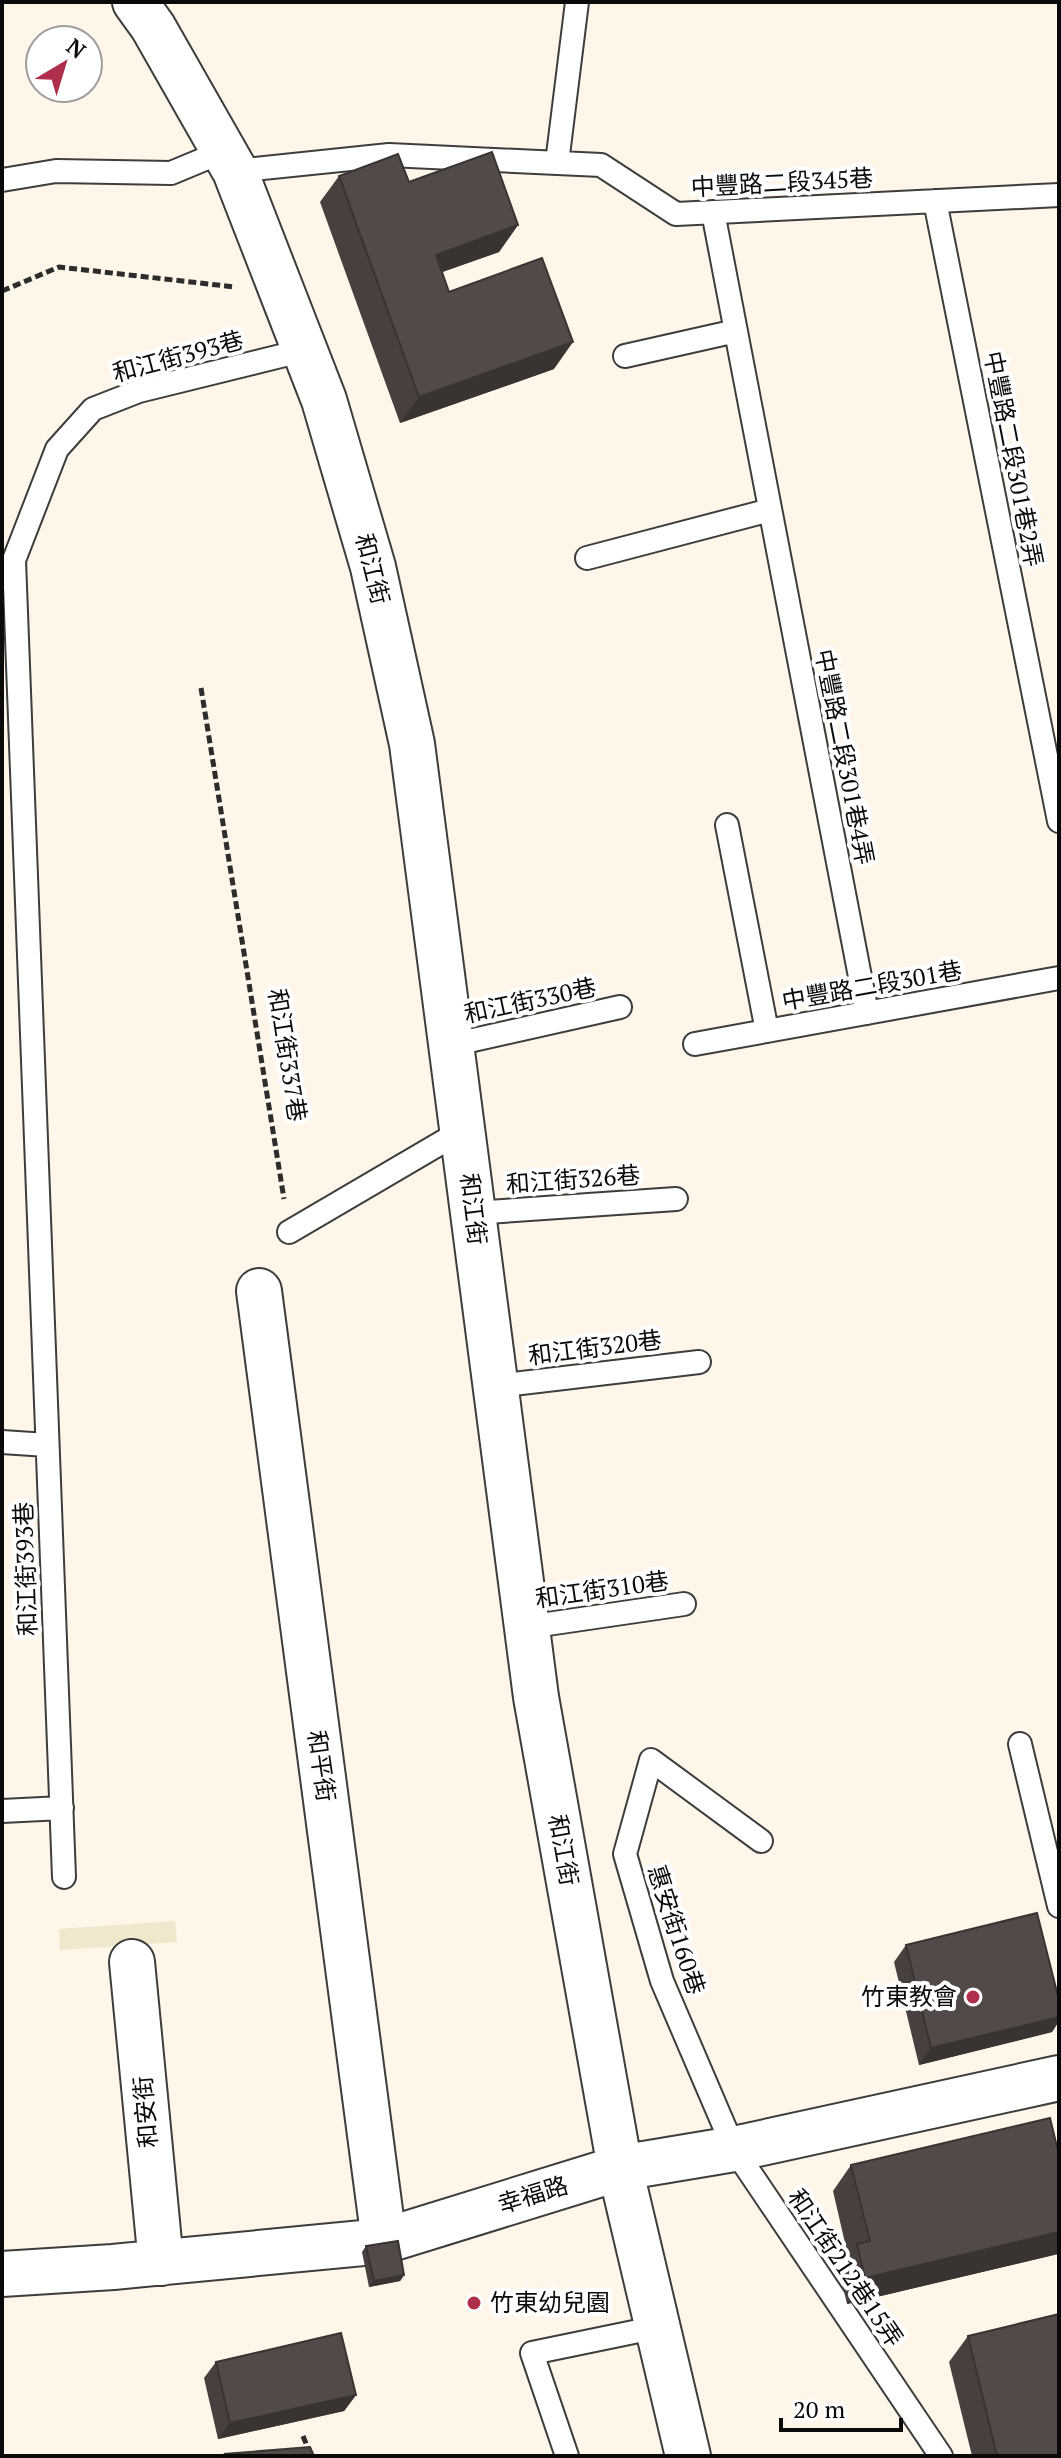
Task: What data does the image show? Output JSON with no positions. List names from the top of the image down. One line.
{"streets":{"street":["和江街","和平街","和安街","幸福路"],"lane":["中豐路二段345巷","和江街393巷","中豐路二段301巷2弄","中豐路二段301巷4弄","中豐路二段301巷","和江街330巷","和江街326巷","和江街320巷","和江街310巷","惠安街160巷","和江街212巷15弄"],"path":["和江街337巷"]},"crossings":[["中豐路二段345巷","中豐路二段301巷2弄"],["中豐路二段345巷","和江街"],["中豐路二段345巷","中豐路二段301巷4弄"],["和江街393巷","和江街"],["和江街","和江街330巷"],["和江街","和江街326巷"],["和江街","和江街320巷"],["和江街","和江街310巷"],["和江街","幸福路"],["中豐路二段301巷4弄","中豐路二段301巷"],["和平街","幸福路"],["惠安街160巷","幸福路"],["惠安街160巷","和江街212巷15弄"],["和安街","幸福路"],["幸福路","和江街212巷15弄"]],"places":["竹東教會","竹東幼兒園"],"scale_bar":"20 m","north":"top right"}
